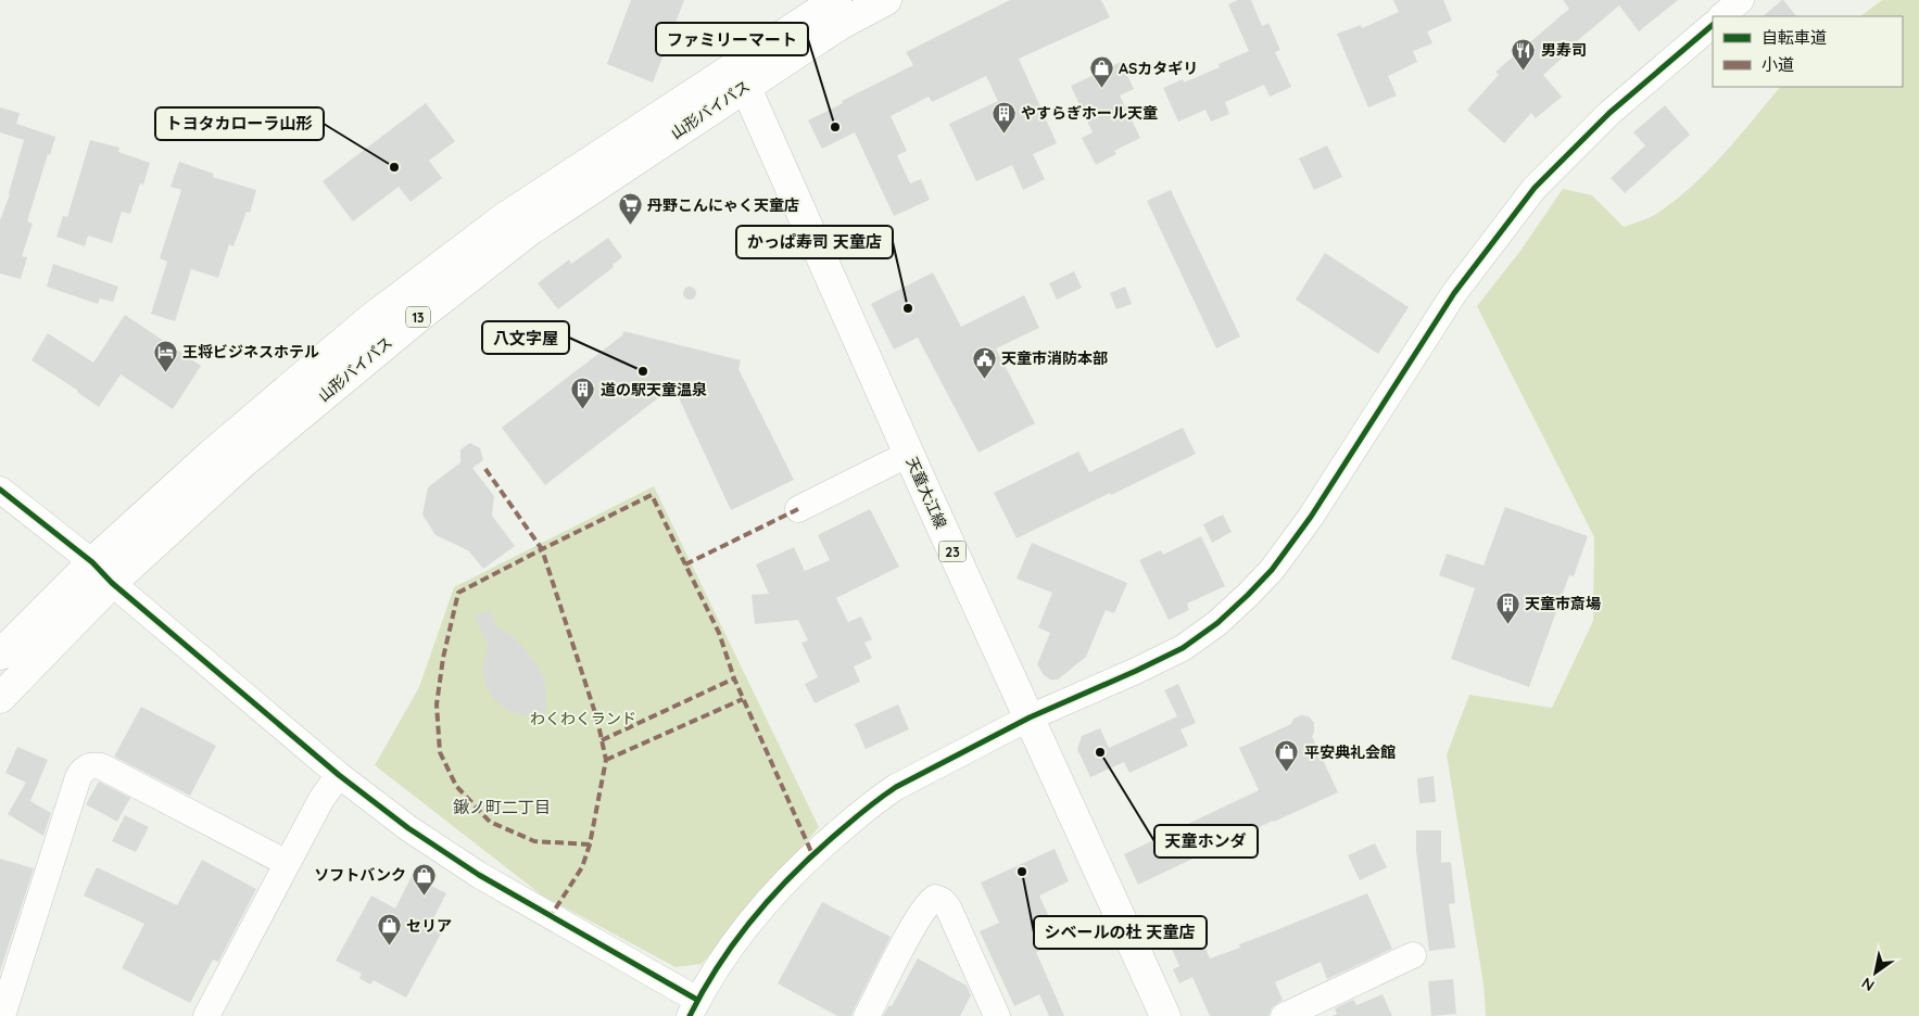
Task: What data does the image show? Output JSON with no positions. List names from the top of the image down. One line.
{"streets":{"main road":["山形バイパス","13","天童大江線","23"]},"crossings":[["山形バイパス","天童大江線"]],"districts":["鍬ノ町二丁目"],"parks":["わくわくランド"],"places":{"restaurant":["男寿司"],"shop":["ASカタギリ","平安典礼会館","ソフトバンク","セリア"],"other":["ファミリーマート","トヨタカローラ山形","かっぱ寿司 天童店","八文字屋","天童ホンダ","シベールの杜 天童店"],"building":["やすらぎホール天童","道の駅天童温泉","天童市斎場"],"supermarket":["丹野こんにゃく天童店"],"hotel":["王将ビジネスホテル"],"public building":["天童市消防本部"]},"legend":["自転車道","小道"],"north":"bottom left"}
